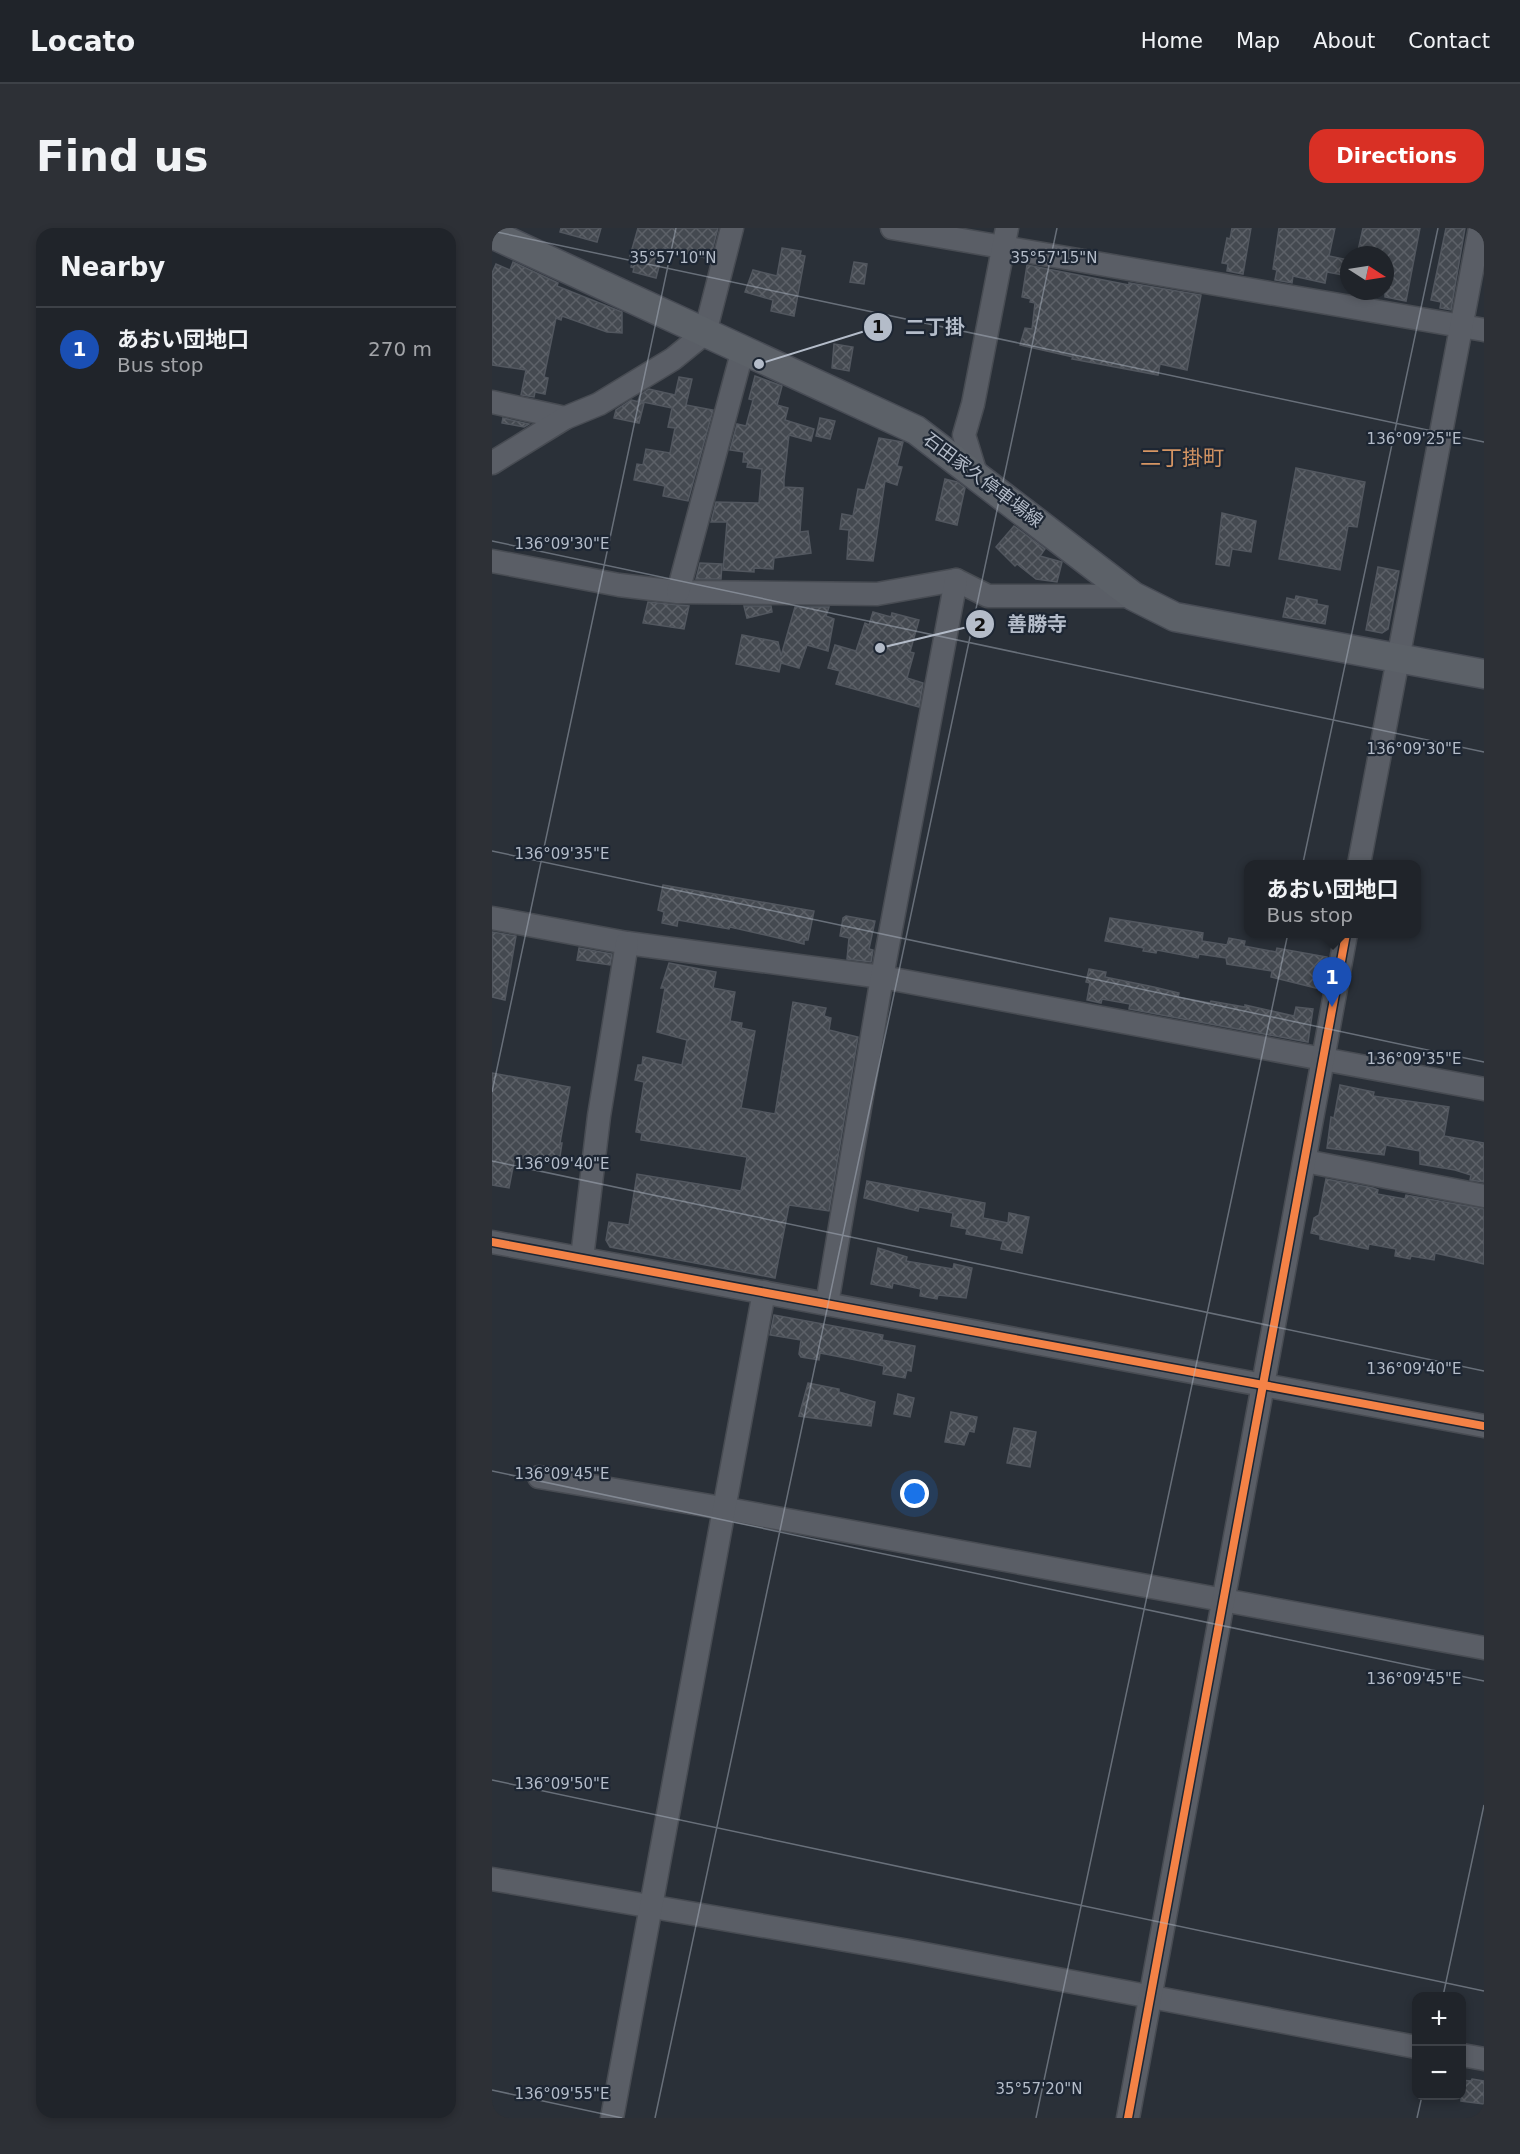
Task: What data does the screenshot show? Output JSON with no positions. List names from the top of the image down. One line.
{"streets":{"main road":["石田家久停車場線"]},"districts":["二丁掛町"],"places":["二丁掛","善勝寺"],"north":"right","page":{"header":"Locato","nav":["Home","Map","About","Contact"],"buttons":"Directions","title":"Find us","heading":"Nearby","list":[{"mark":"1","name":"あおい団地口","note":"Bus stop","value":"270 m"}],"popup":["あおい団地口","Bus stop"],"pins":"1","map_buttons":["+","−"]},"coordinates":["35°57'10\"N","35°57'15\"N","136°09'25\"E","136°09'30\"E","136°09'35\"E","136°09'40\"E","136°09'45\"E","136°09'50\"E","35°57'20\"N","136°09'55\"E"]}
